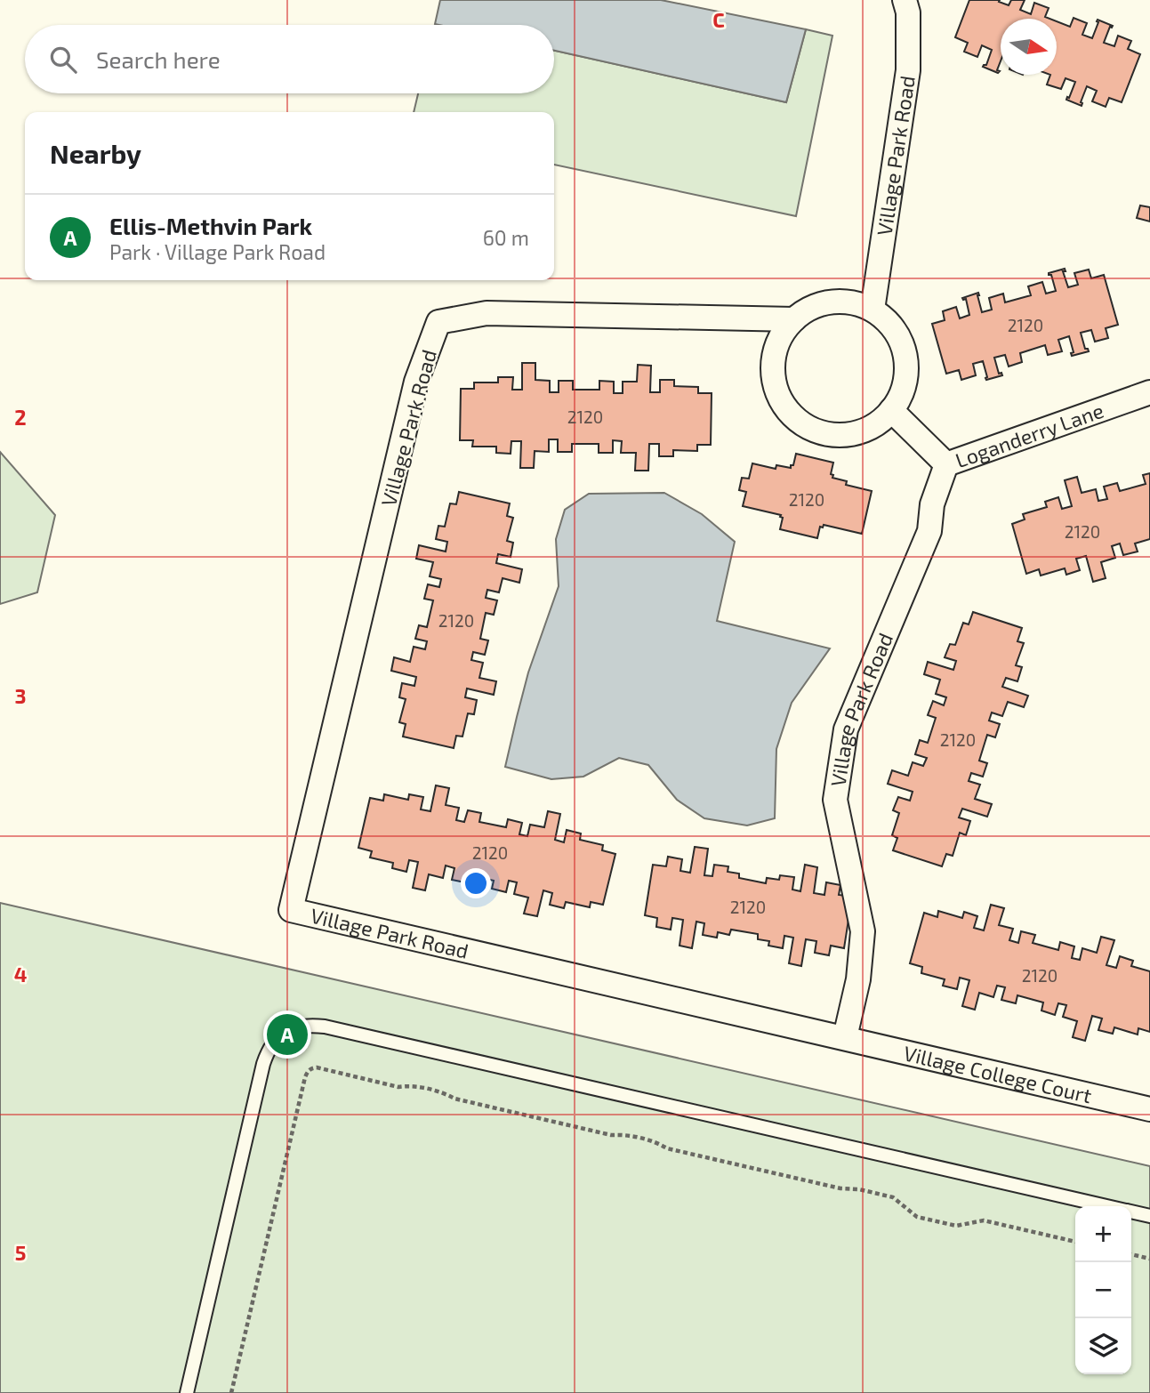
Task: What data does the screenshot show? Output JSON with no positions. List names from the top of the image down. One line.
{"streets":{"street":["Village Park Road","Loganderry Lane","Village College Court"]},"crossings":[["Village Park Road","Loganderry Lane"],["Village Park Road","Village College Court"]],"house_numbers":["2120","2120","2120","2120","2120","2120","2120","2120","2120"],"north":"right","page":{"search":"Search here","heading":"Nearby","list":[{"mark":"A","name":"Ellis-Methvin Park","note":"Park · Village Park Road","value":"60 m"}],"pins":"A","map_buttons":["+","−"]},"grid":{"columns":["C"],"rows":["2","3","4","5"]}}
